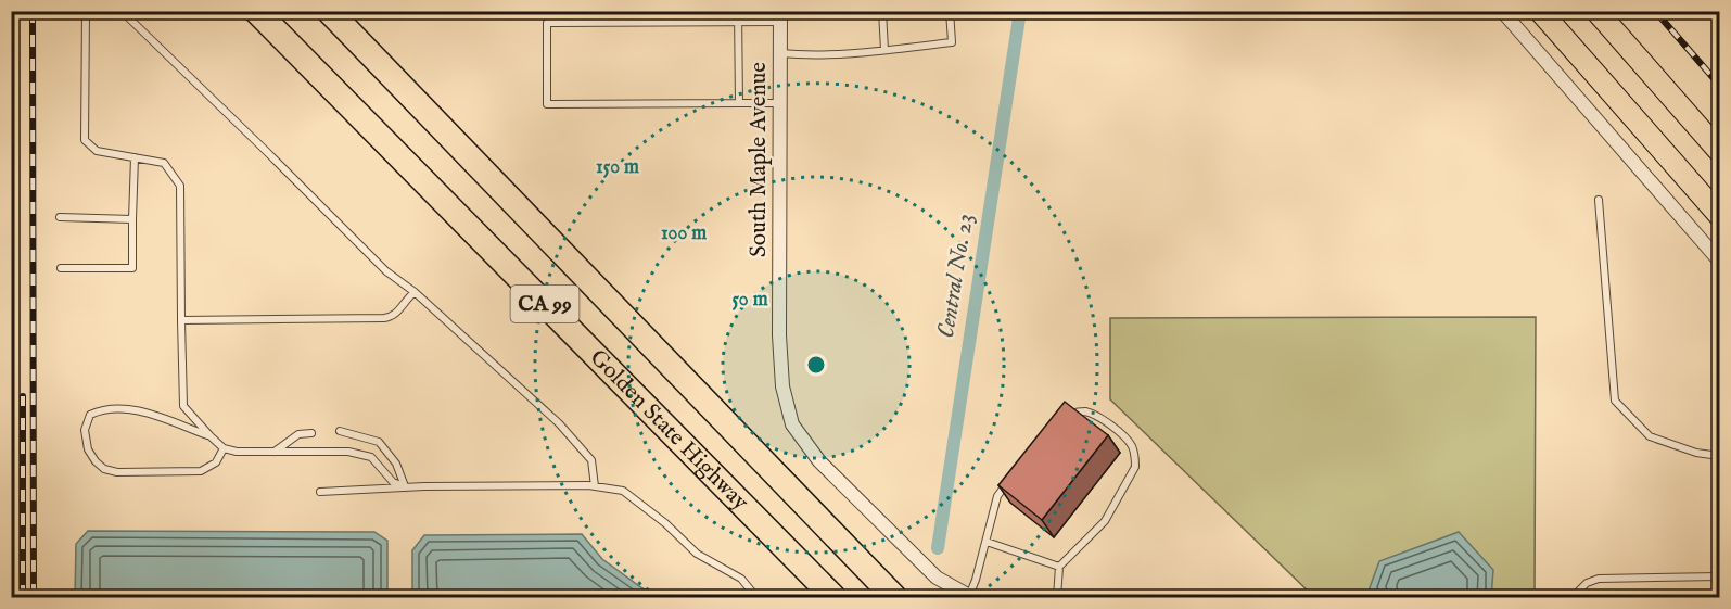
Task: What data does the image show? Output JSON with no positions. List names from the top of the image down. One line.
{"streets":{"highway":["CA 99","Golden State Highway"],"street":["South Maple Avenue"]},"water":["Central No. 23"],"rings":["150 m","100 m","50 m"]}
